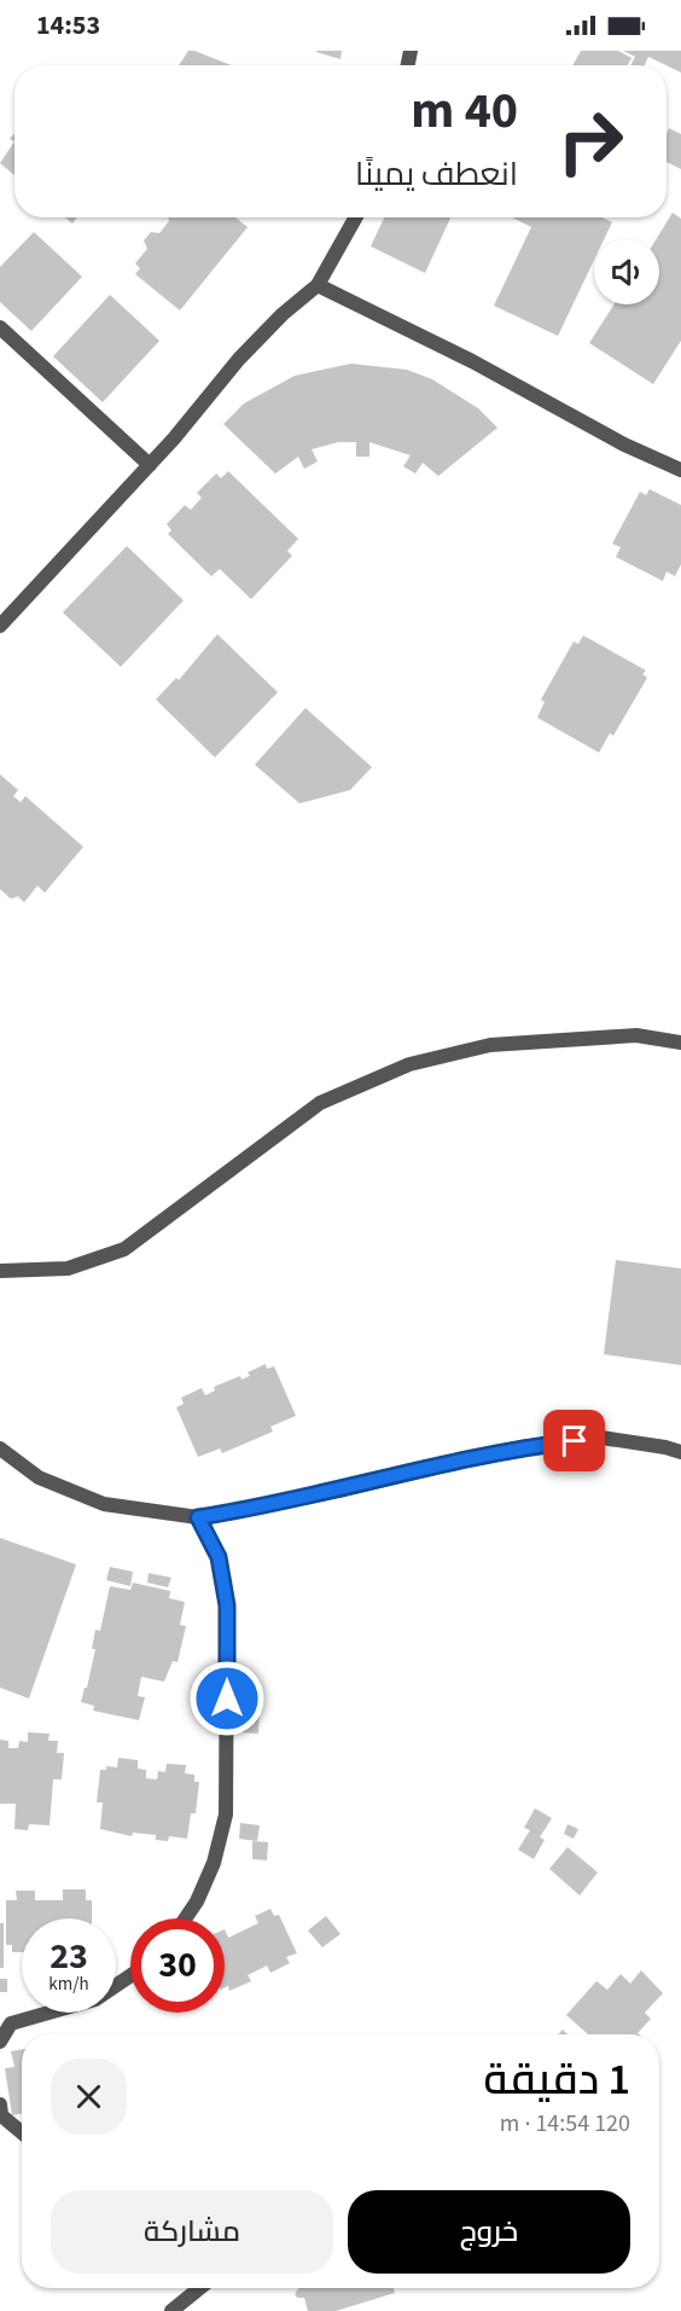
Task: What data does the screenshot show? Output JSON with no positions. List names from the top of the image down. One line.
{"page":{"status":"14:53","turn":["40 m","انعطف يمينًا"],"speed":"23 km/h","limit":"30","heading":["1 دقيقة","120 m · 14:54"],"buttons":["خروج","مشاركة"]}}
